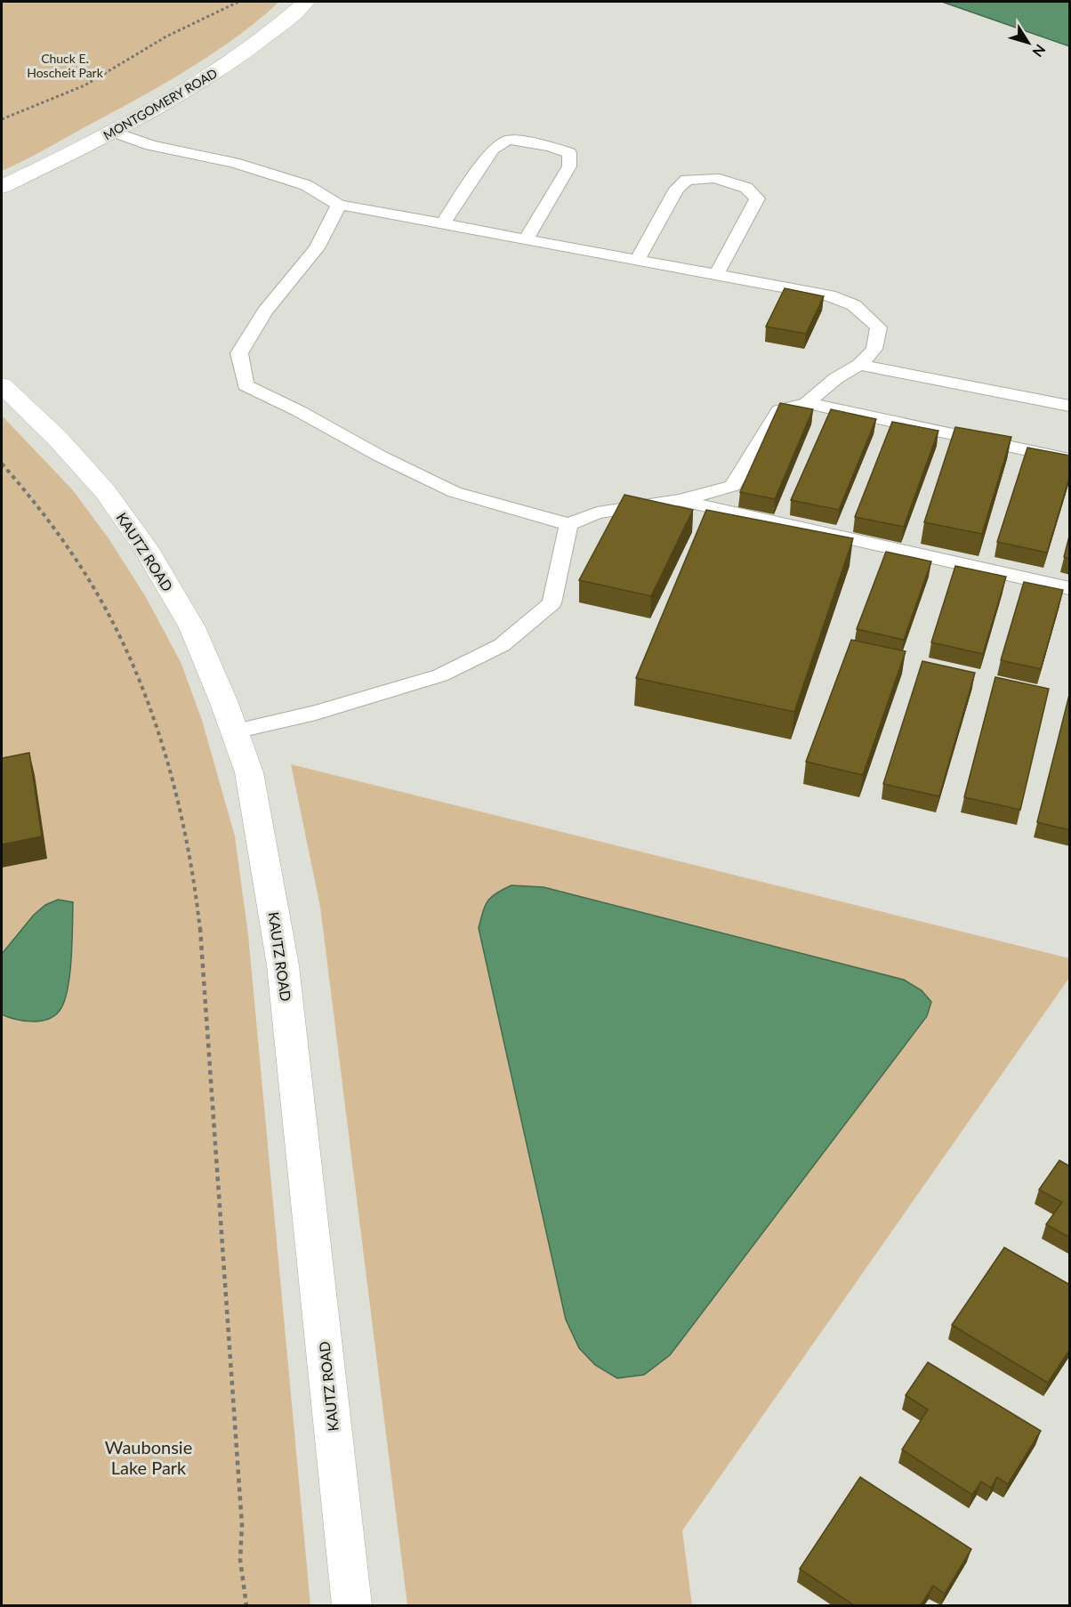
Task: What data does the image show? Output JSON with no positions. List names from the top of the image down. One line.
{"streets":{"street":["MONTGOMERY ROAD","KAUTZ ROAD"]},"parks":["Chuck E. Hoscheit Park","Waubonsie Lake Park"],"north":"bottom right"}
